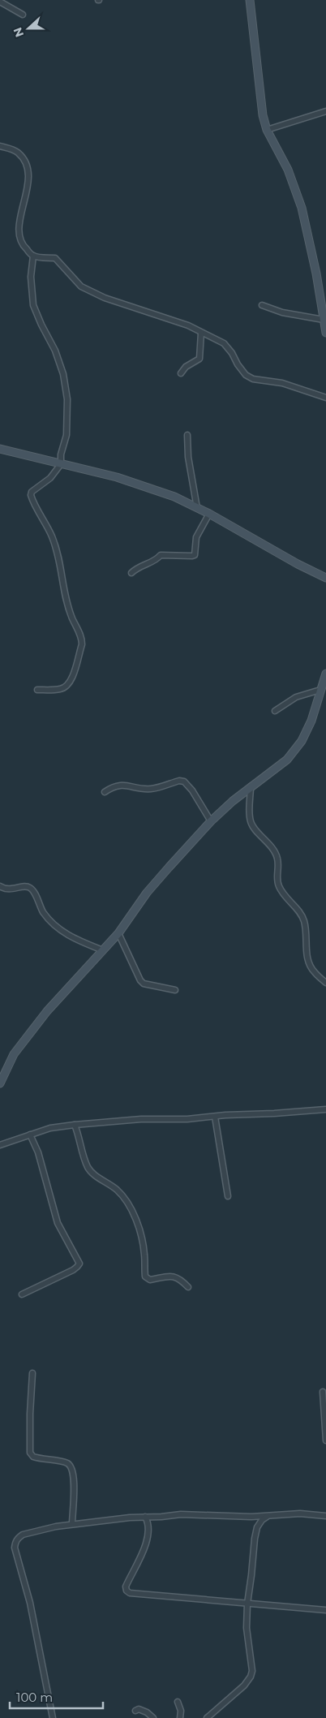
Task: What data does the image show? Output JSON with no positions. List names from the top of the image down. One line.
{"scale_bar":"100 m","north":"left"}
